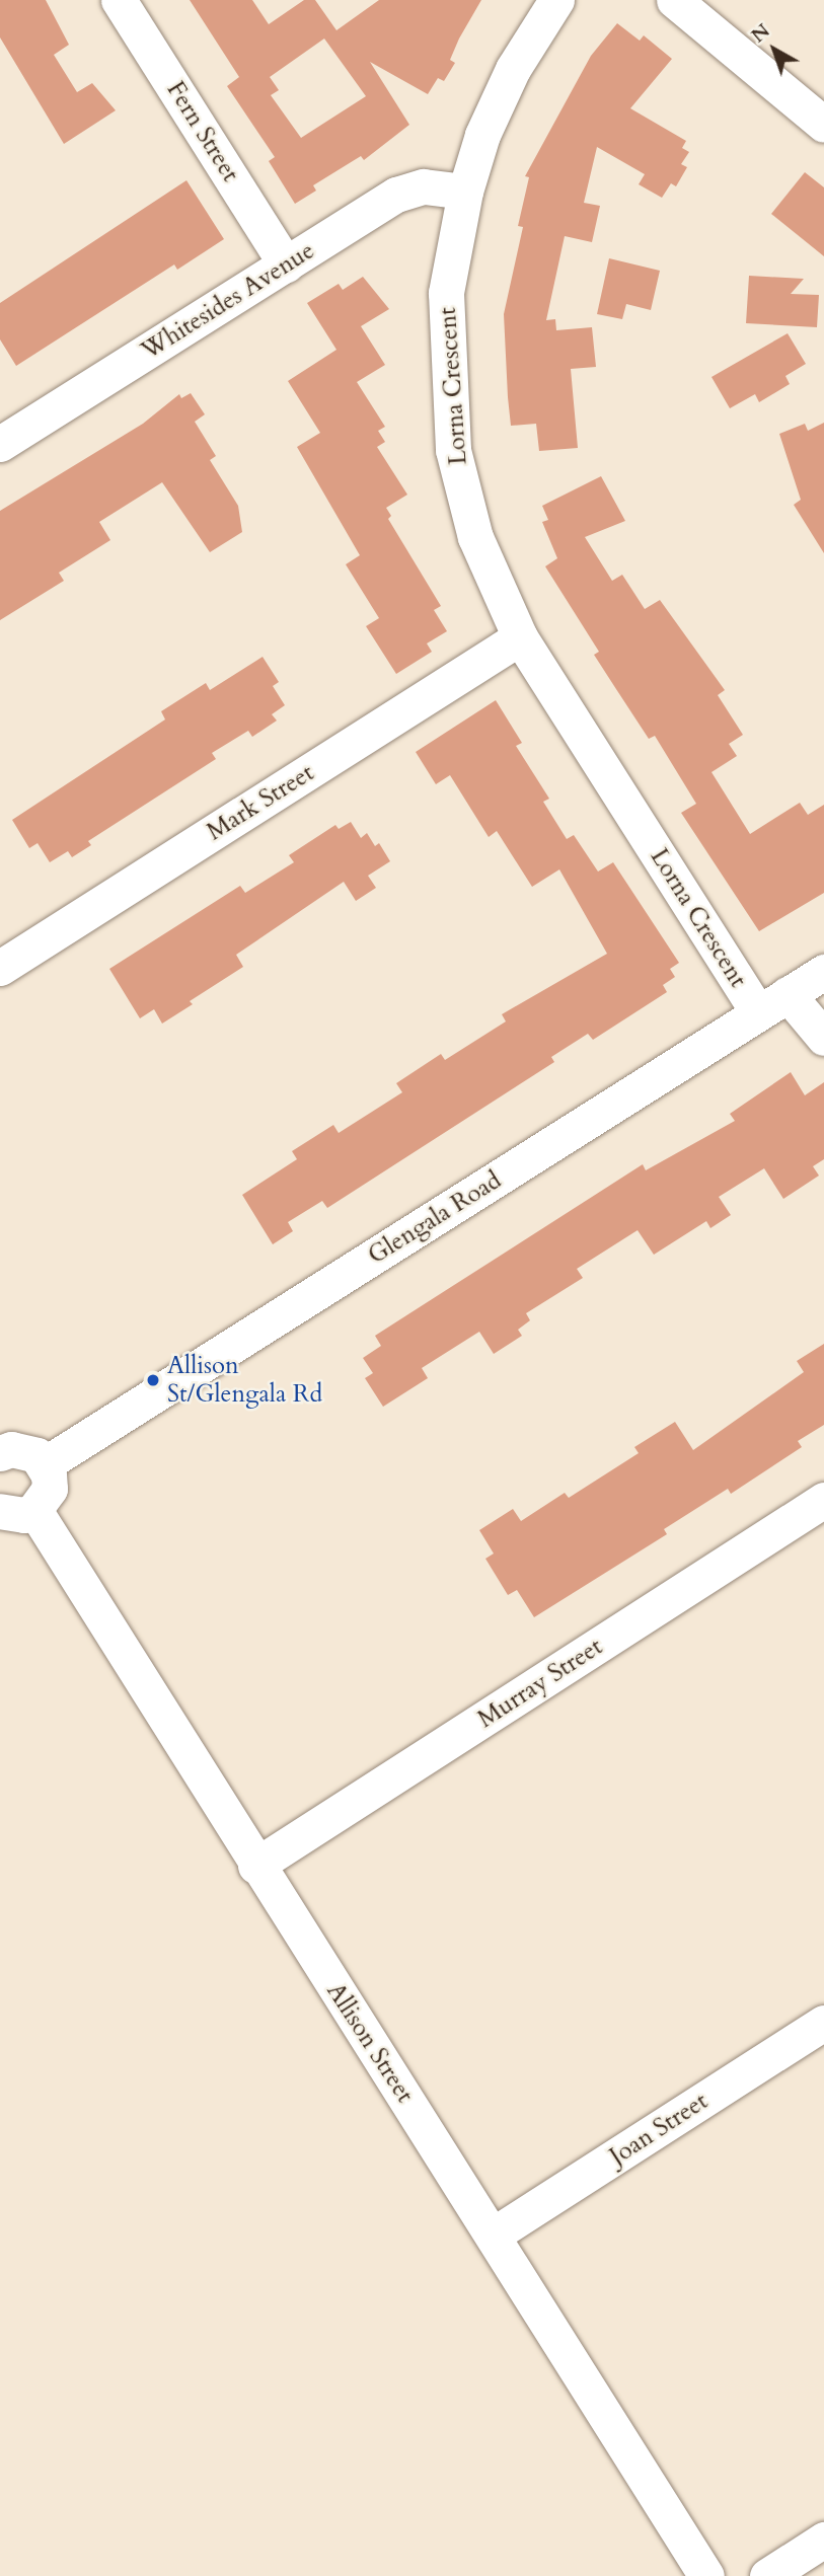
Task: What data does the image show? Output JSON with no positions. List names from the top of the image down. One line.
{"streets":{"street":["Fern Street","Whitesides Avenue","Lorna Crescent","Mark Street","Glengala Road","Murray Street","Allison Street","Joan Street"]},"crossings":[["Fern Street","Whitesides Avenue"],["Whitesides Avenue","Lorna Crescent"],["Lorna Crescent","Mark Street"],["Lorna Crescent","Glengala Road"],["Murray Street","Allison Street"],["Allison Street","Joan Street"]],"places":["Allison St/Glengala Rd"],"north":"top left"}
